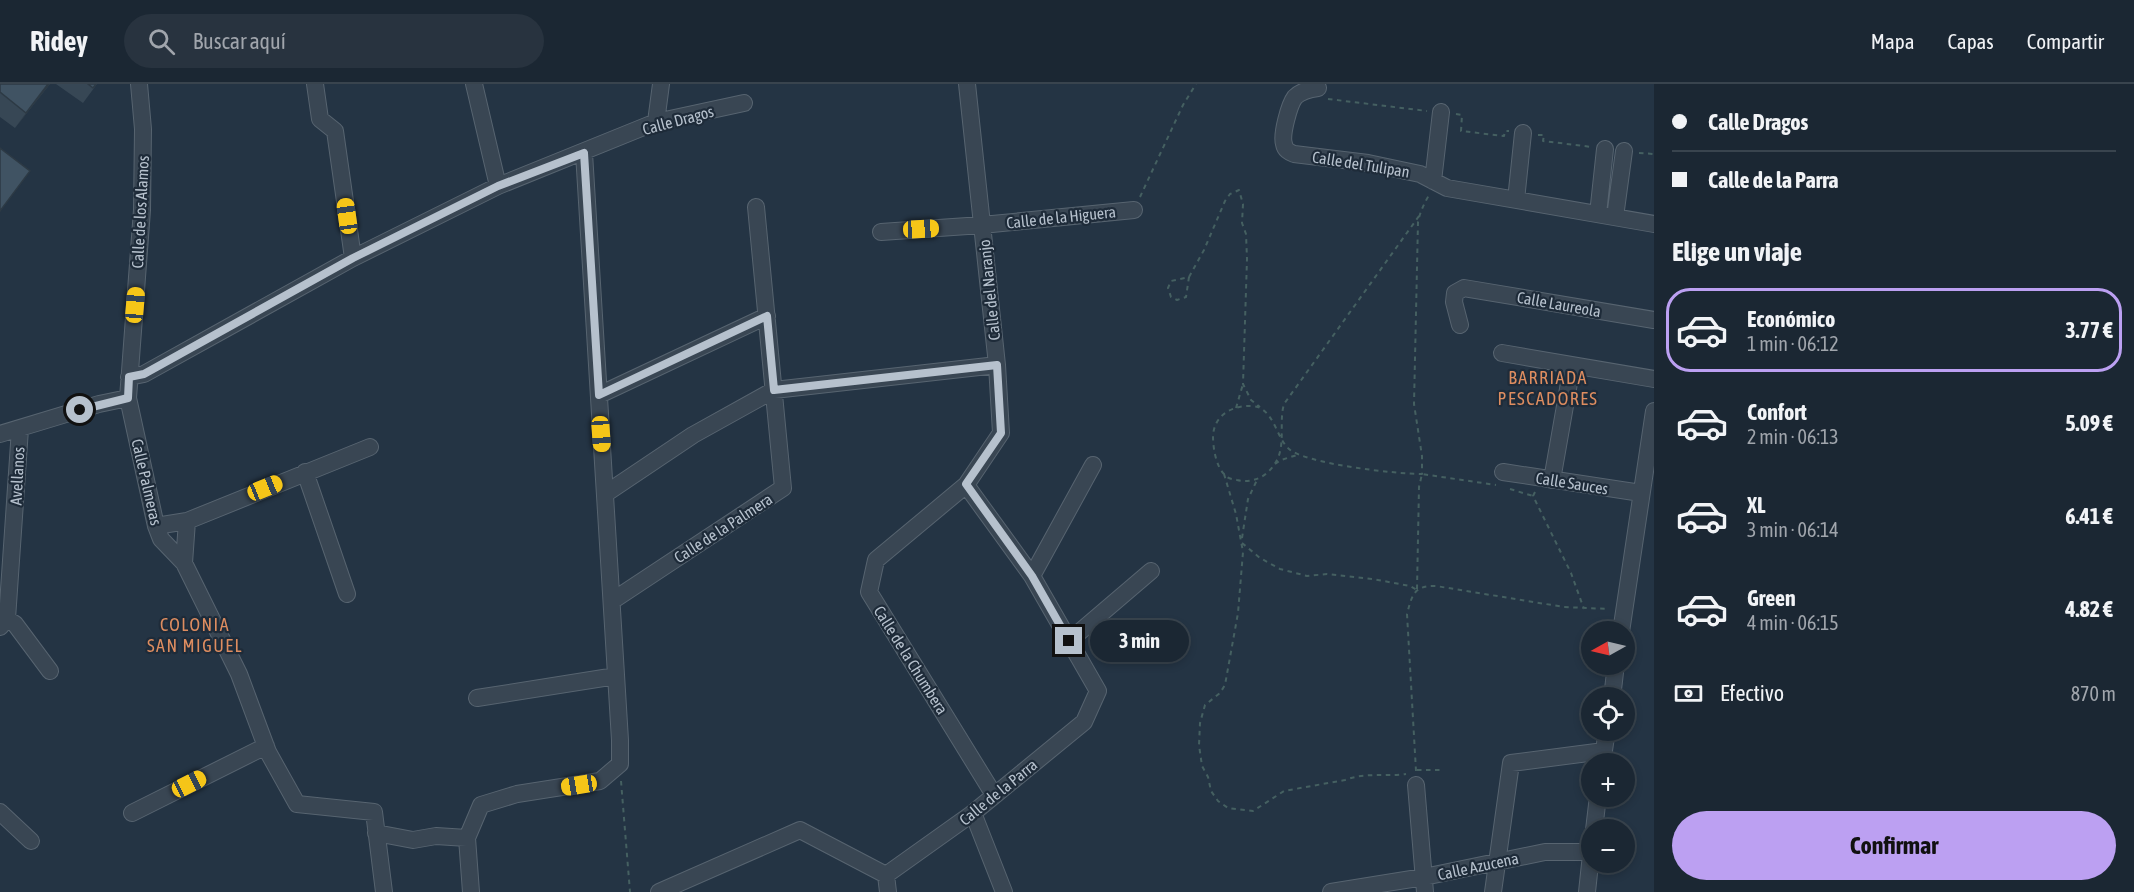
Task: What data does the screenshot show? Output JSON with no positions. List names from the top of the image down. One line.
{"streets":{"street":["Calle Dragos","Calle del Tulipan","Calle de los Alamos","Calle de la Higuera","Calle del Naranjo","Calle Laureola","Avellanos","Calle Palmeras","Calle Sauces","Calle de la Palmera","Calle de la Chumbera","Calle de la Parra","Calle Azucena"]},"crossings":[["Calle Dragos","Calle de los Alamos"],["Calle Dragos","Calle Palmeras"],["Calle de los Alamos","Calle Palmeras"],["Calle de la Higuera","Calle del Naranjo"],["Calle del Naranjo","Calle de la Chumbera"],["Calle del Naranjo","Calle de la Parra"],["Calle de la Chumbera","Calle de la Parra"]],"districts":["BARRIADA PESCADORES","COLONIA SAN MIGUEL"],"north":"left","page":{"header":"Ridey","search":"Buscar aquí","nav":["Mapa","Capas","Compartir"],"banner":["Calle Dragos","Calle de la Parra"],"heading":"Elige un viaje","list":[{"name":"Económico","note":"1 min · 06:12","value":"3.77 €"},{"name":"Confort","note":"2 min · 06:13","value":"5.09 €"},{"name":"XL","note":"3 min · 06:14","value":"6.41 €"},{"name":"Green","note":"4 min · 06:15","value":"4.82 €"}],"bubble":"3 min","map_buttons":["+","−"],"pay":["Efectivo","870 m"],"buttons":"Confirmar"}}
